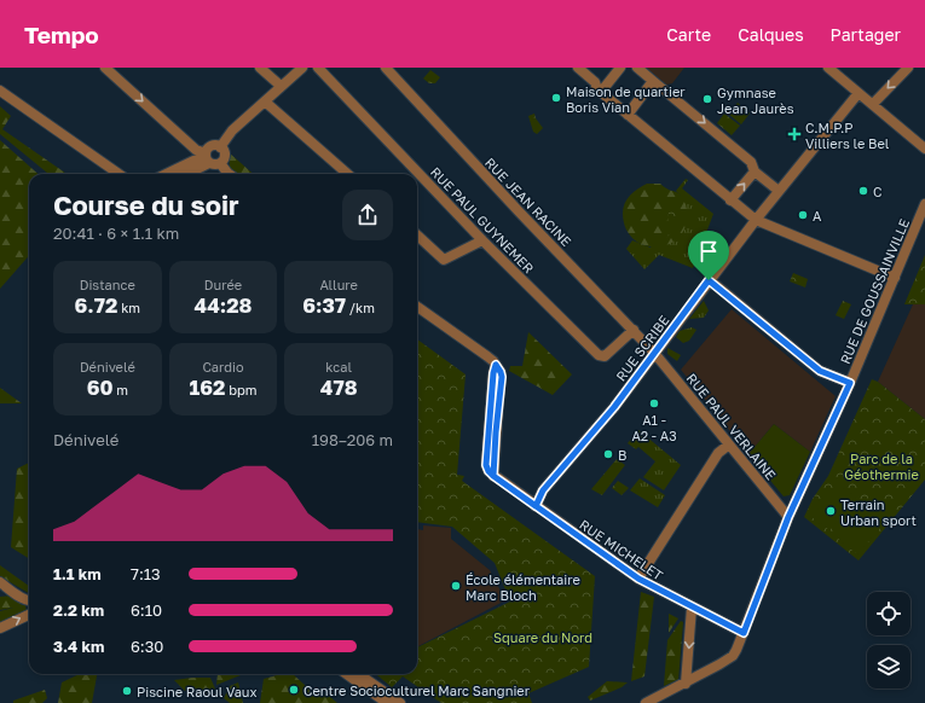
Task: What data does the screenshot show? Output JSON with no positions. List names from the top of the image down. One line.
{"streets":{"street":["RUE JEAN RACINE","RUE PAUL GUYNEMER","RUE DE GOUSSAINVILLE","RUE SCRIBE","RUE PAUL VERLAINE","RUE MICHELET"]},"crossings":[["RUE JEAN RACINE","RUE PAUL GUYNEMER"],["RUE JEAN RACINE","RUE SCRIBE"],["RUE JEAN RACINE","RUE PAUL VERLAINE"],["RUE DE GOUSSAINVILLE","RUE PAUL VERLAINE"],["RUE DE GOUSSAINVILLE","RUE MICHELET"],["RUE SCRIBE","RUE PAUL VERLAINE"],["RUE SCRIBE","RUE MICHELET"]],"parks":["Parc de la Géothermie","Square du Nord"],"places":{"other":["Maison de quartier Boris Vian","Gymnase Jean Jaurès","C","A","A1 - A2 - A3","B","Terrain Urban sport","École élémentaire Marc Bloch","Centre Socioculturel Marc Sangnier","Piscine Raoul Vaux"],"health":["C.M.P.P Villiers le Bel"]},"page":{"header":"Tempo","nav":["Carte","Calques","Partager"],"heading":["Course du soir","20:41 · 6 × 1.1 km"],"stats":[["Distance","6.72 km"],["Durée","44:28"],["Allure","6:37 /km"],["Dénivelé","60 m"],["Cardio","162 bpm"],["kcal","478"]],"chart":["Dénivelé","198–206 m"],"list":[{"name":"1.1 km","note":"7:13"},{"name":"2.2 km","note":"6:10"},{"name":"3.4 km","note":"6:30"}]}}
